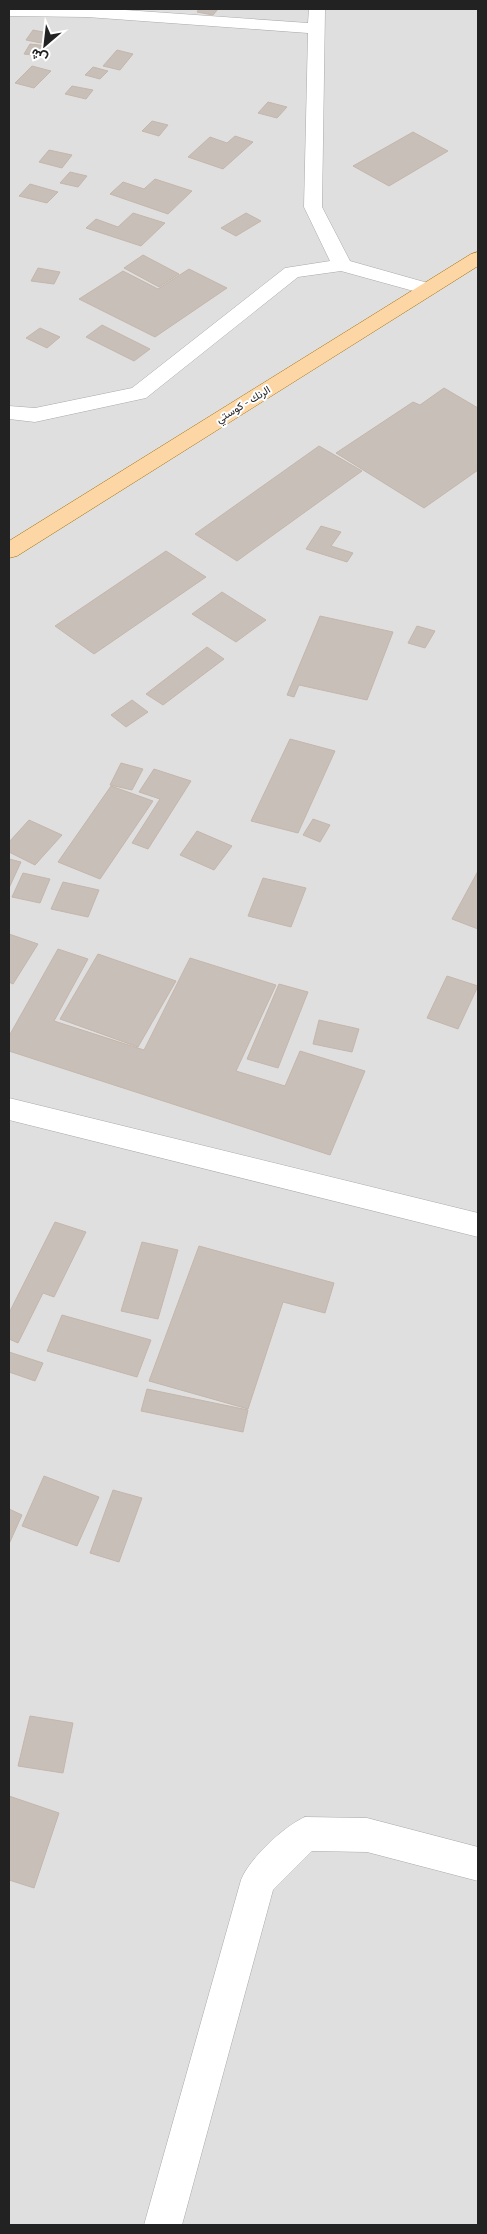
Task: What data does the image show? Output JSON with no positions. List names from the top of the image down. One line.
{"streets":{"main road":["الرنك - كوستي"]},"north":"bottom left"}
